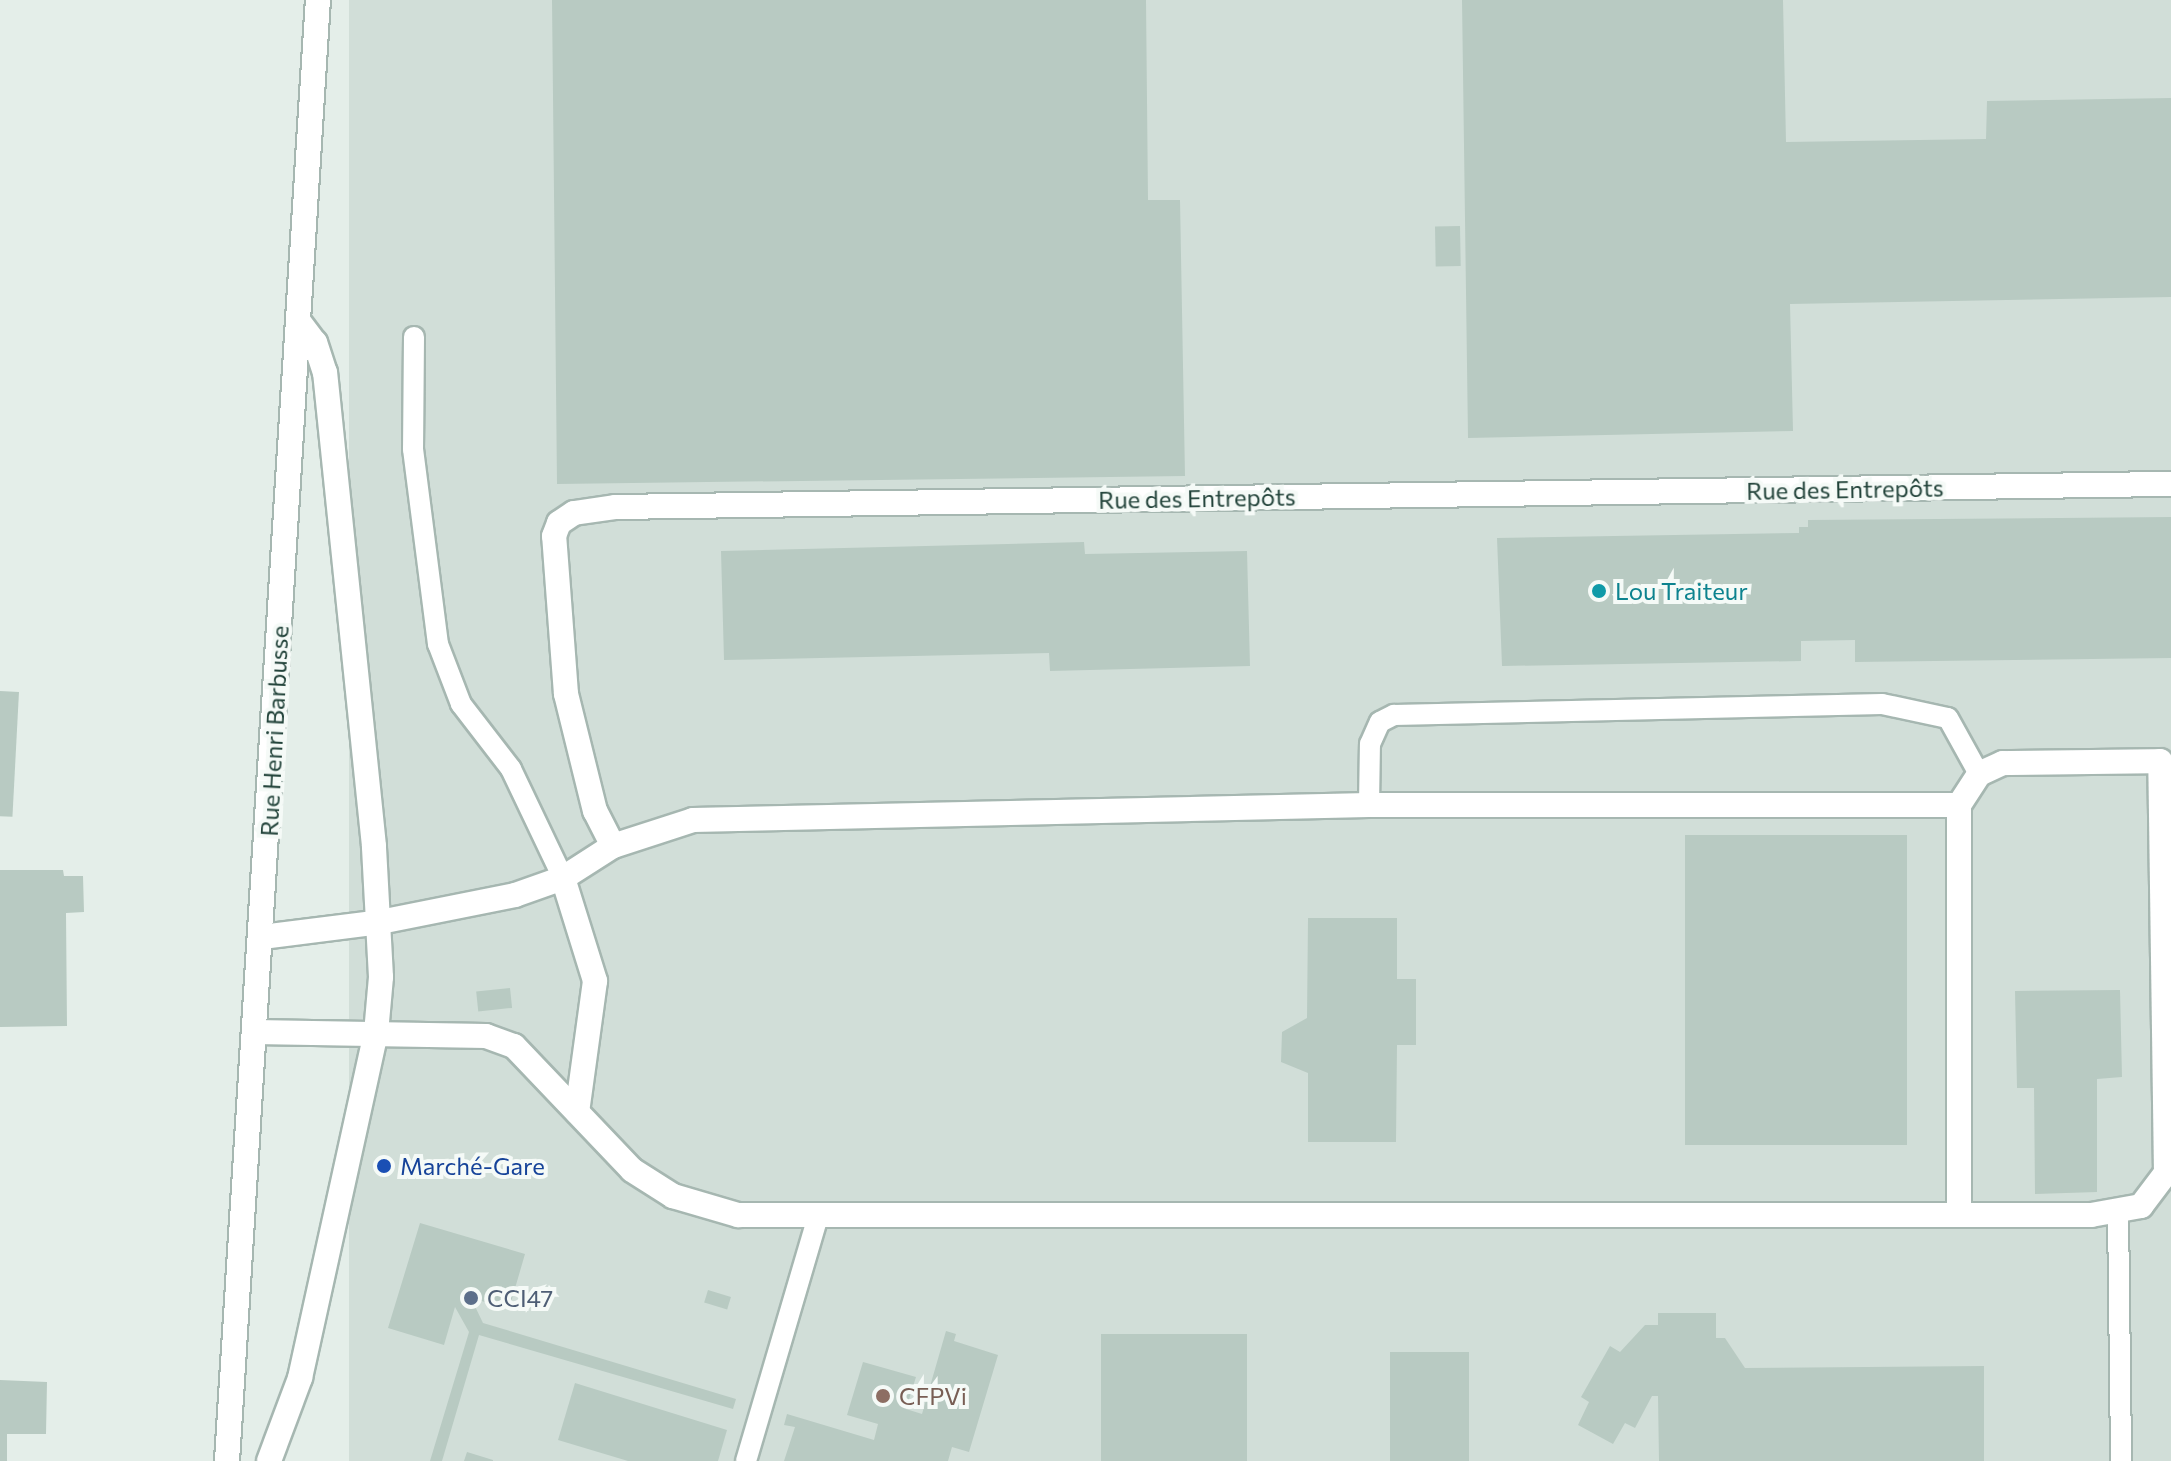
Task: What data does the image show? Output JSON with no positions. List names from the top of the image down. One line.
{"streets":{"street":["Rue des Entrepôts","Rue Henri Barbusse"]},"places":["Lou Traiteur","Marché-Gare","CCI47","CFPVi"]}
